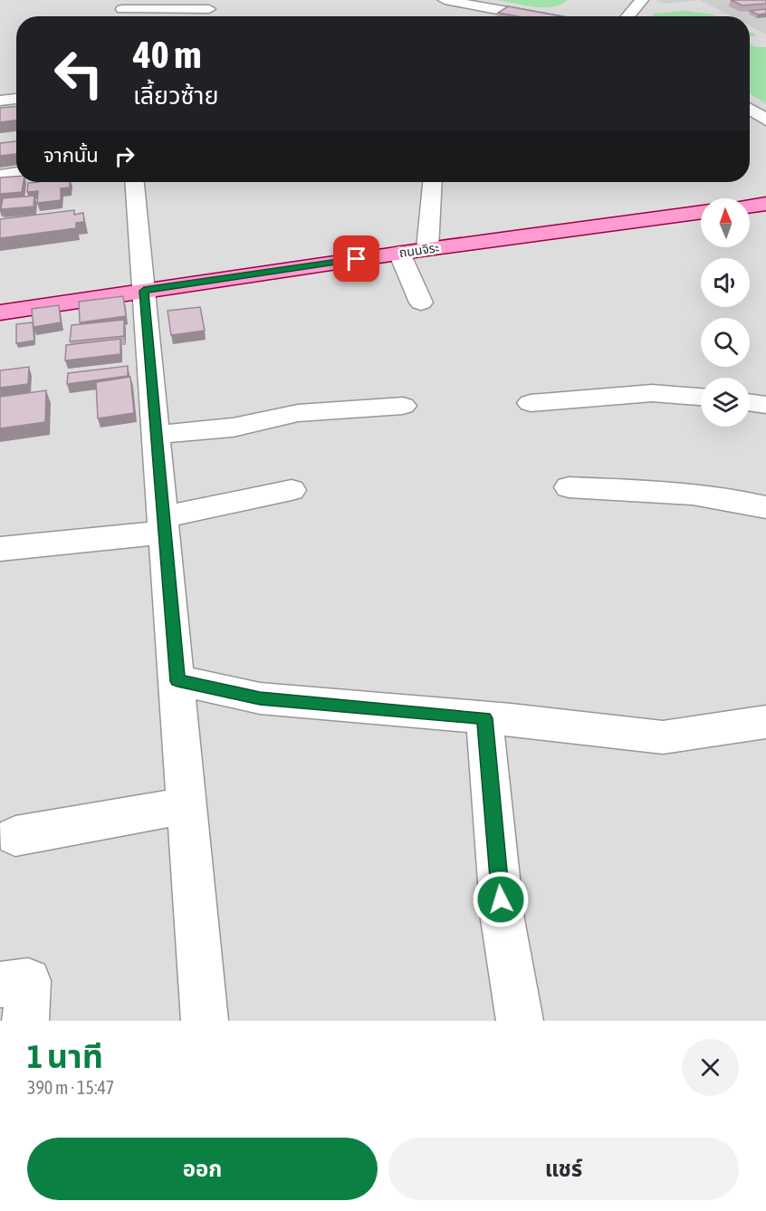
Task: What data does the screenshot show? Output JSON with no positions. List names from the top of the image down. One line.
{"streets":{"main road":["ถนนจิระ"]},"north":"top","page":{"turn":["40 m","เลี้ยวซ้าย"],"then":"จากนั้น","heading":["1 นาที","390 m · 15:47"],"buttons":["ออก","แชร์"]}}
